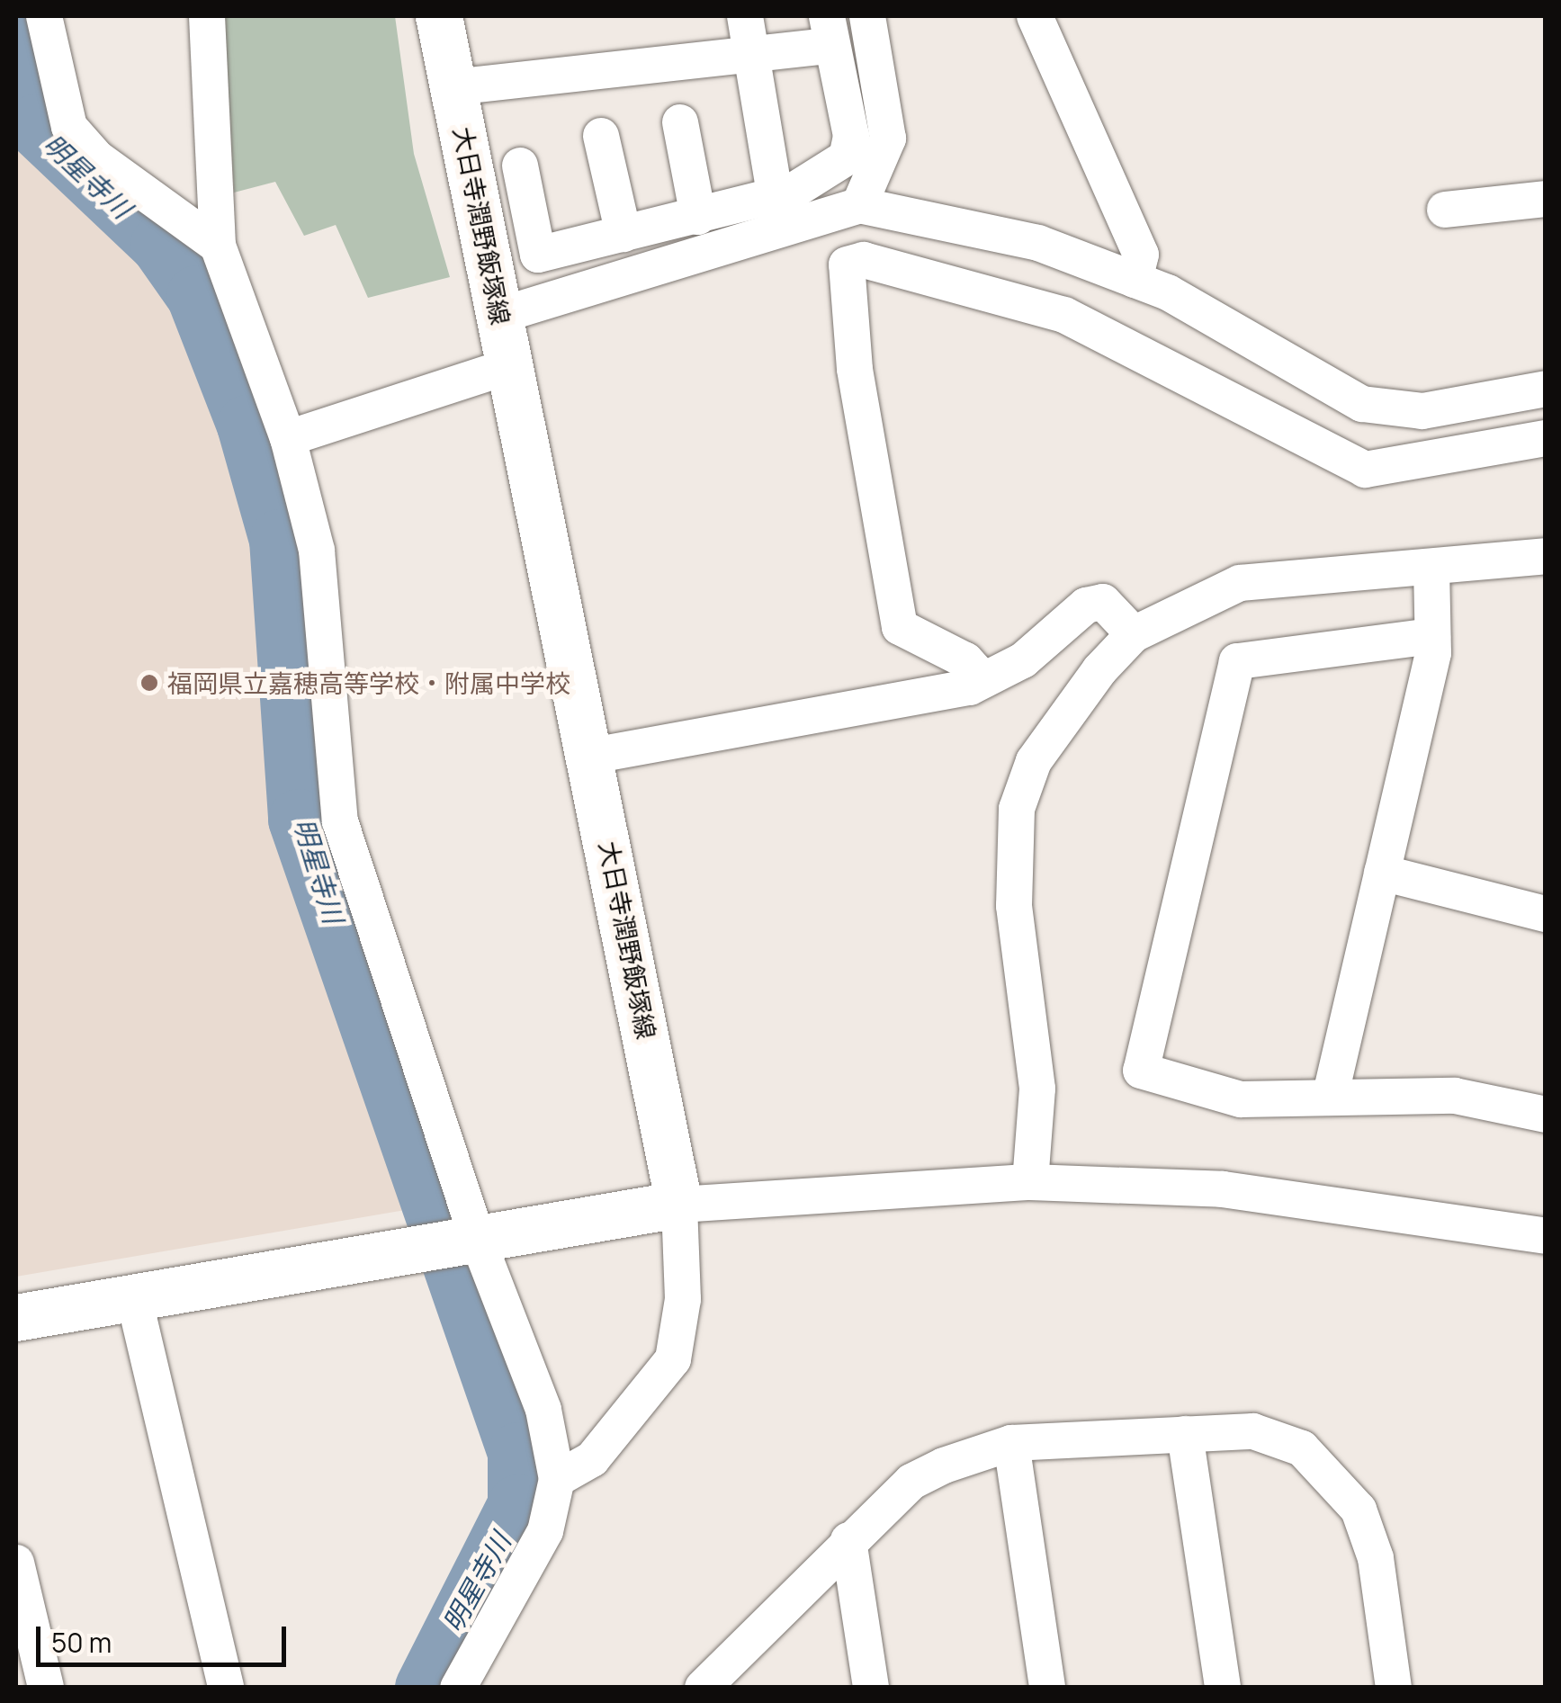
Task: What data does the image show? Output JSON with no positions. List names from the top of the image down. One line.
{"streets":{"main road":["大日寺潤野飯塚線"]},"water":["明星寺川"],"places":["福岡県立嘉穂高等学校・附属中学校"],"scale_bar":"50 m"}
